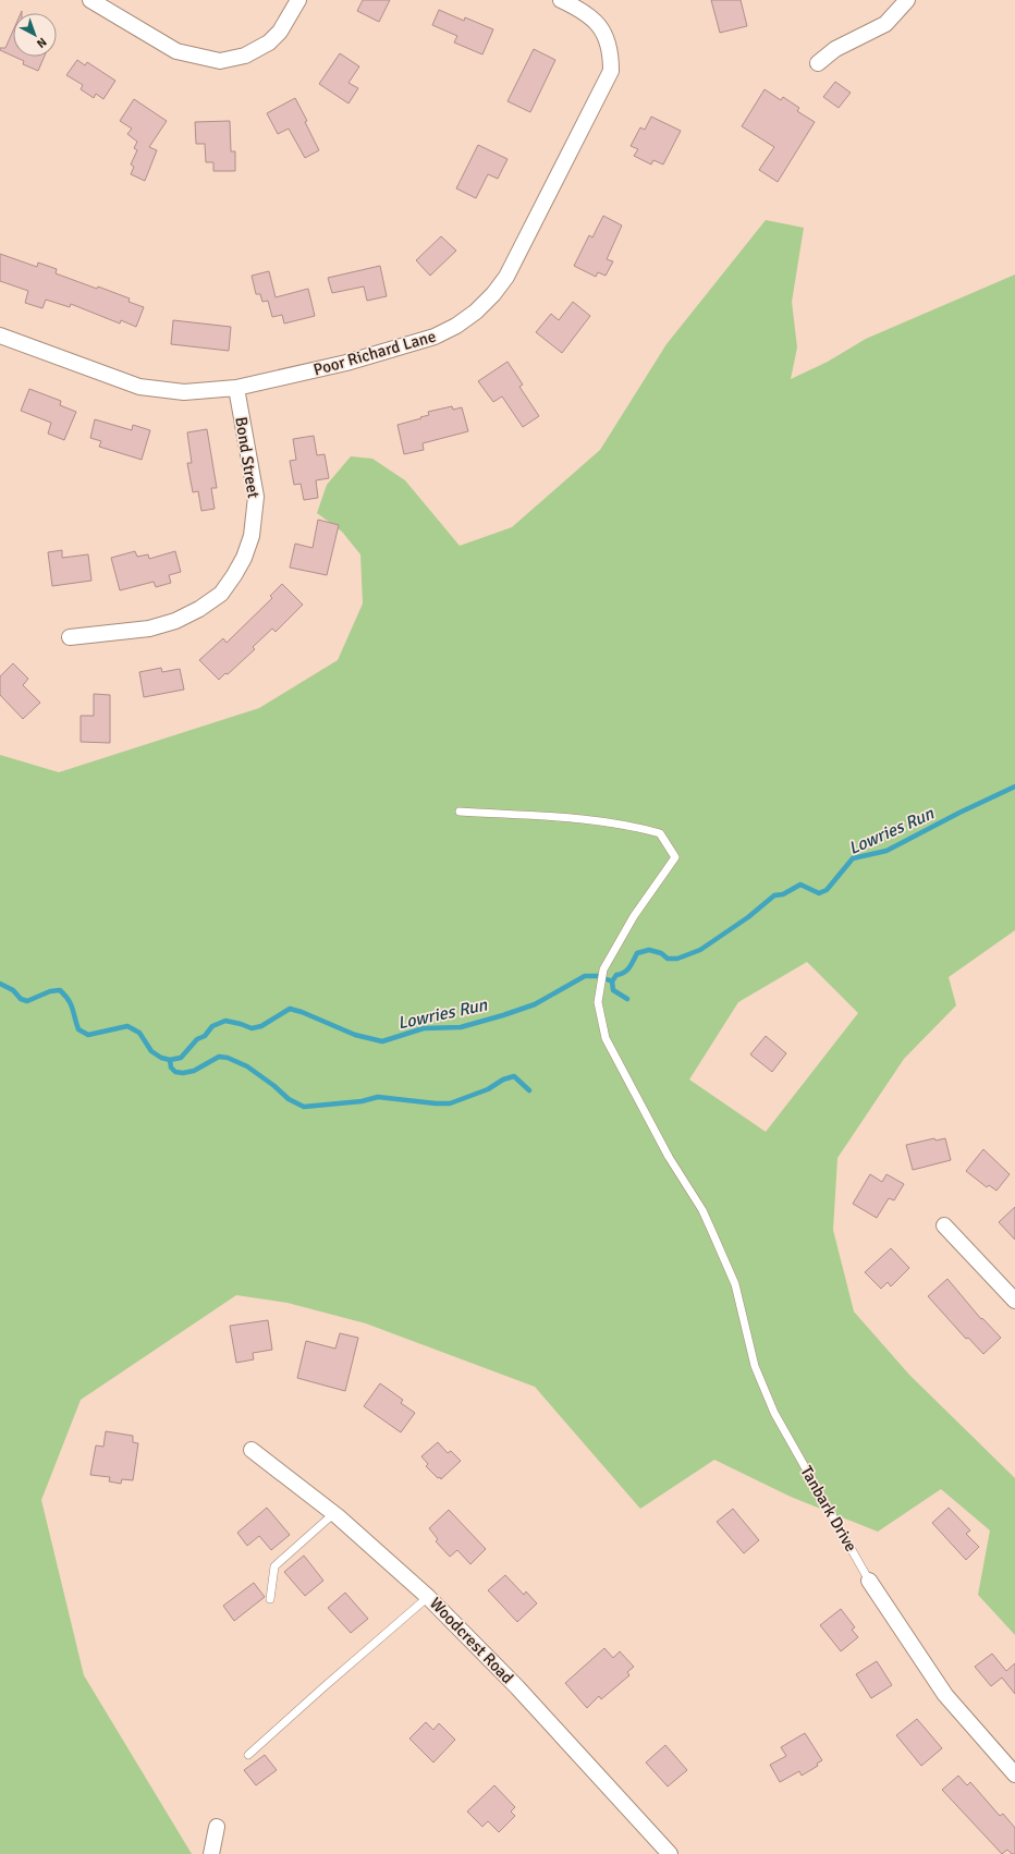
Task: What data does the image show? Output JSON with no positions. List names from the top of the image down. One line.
{"streets":{"street":["Poor Richard Lane","Bond Street","Tanbark Drive","Woodcrest Road"]},"crossings":[["Poor Richard Lane","Bond Street"]],"water":["Lowries Run"],"north":"bottom right"}
